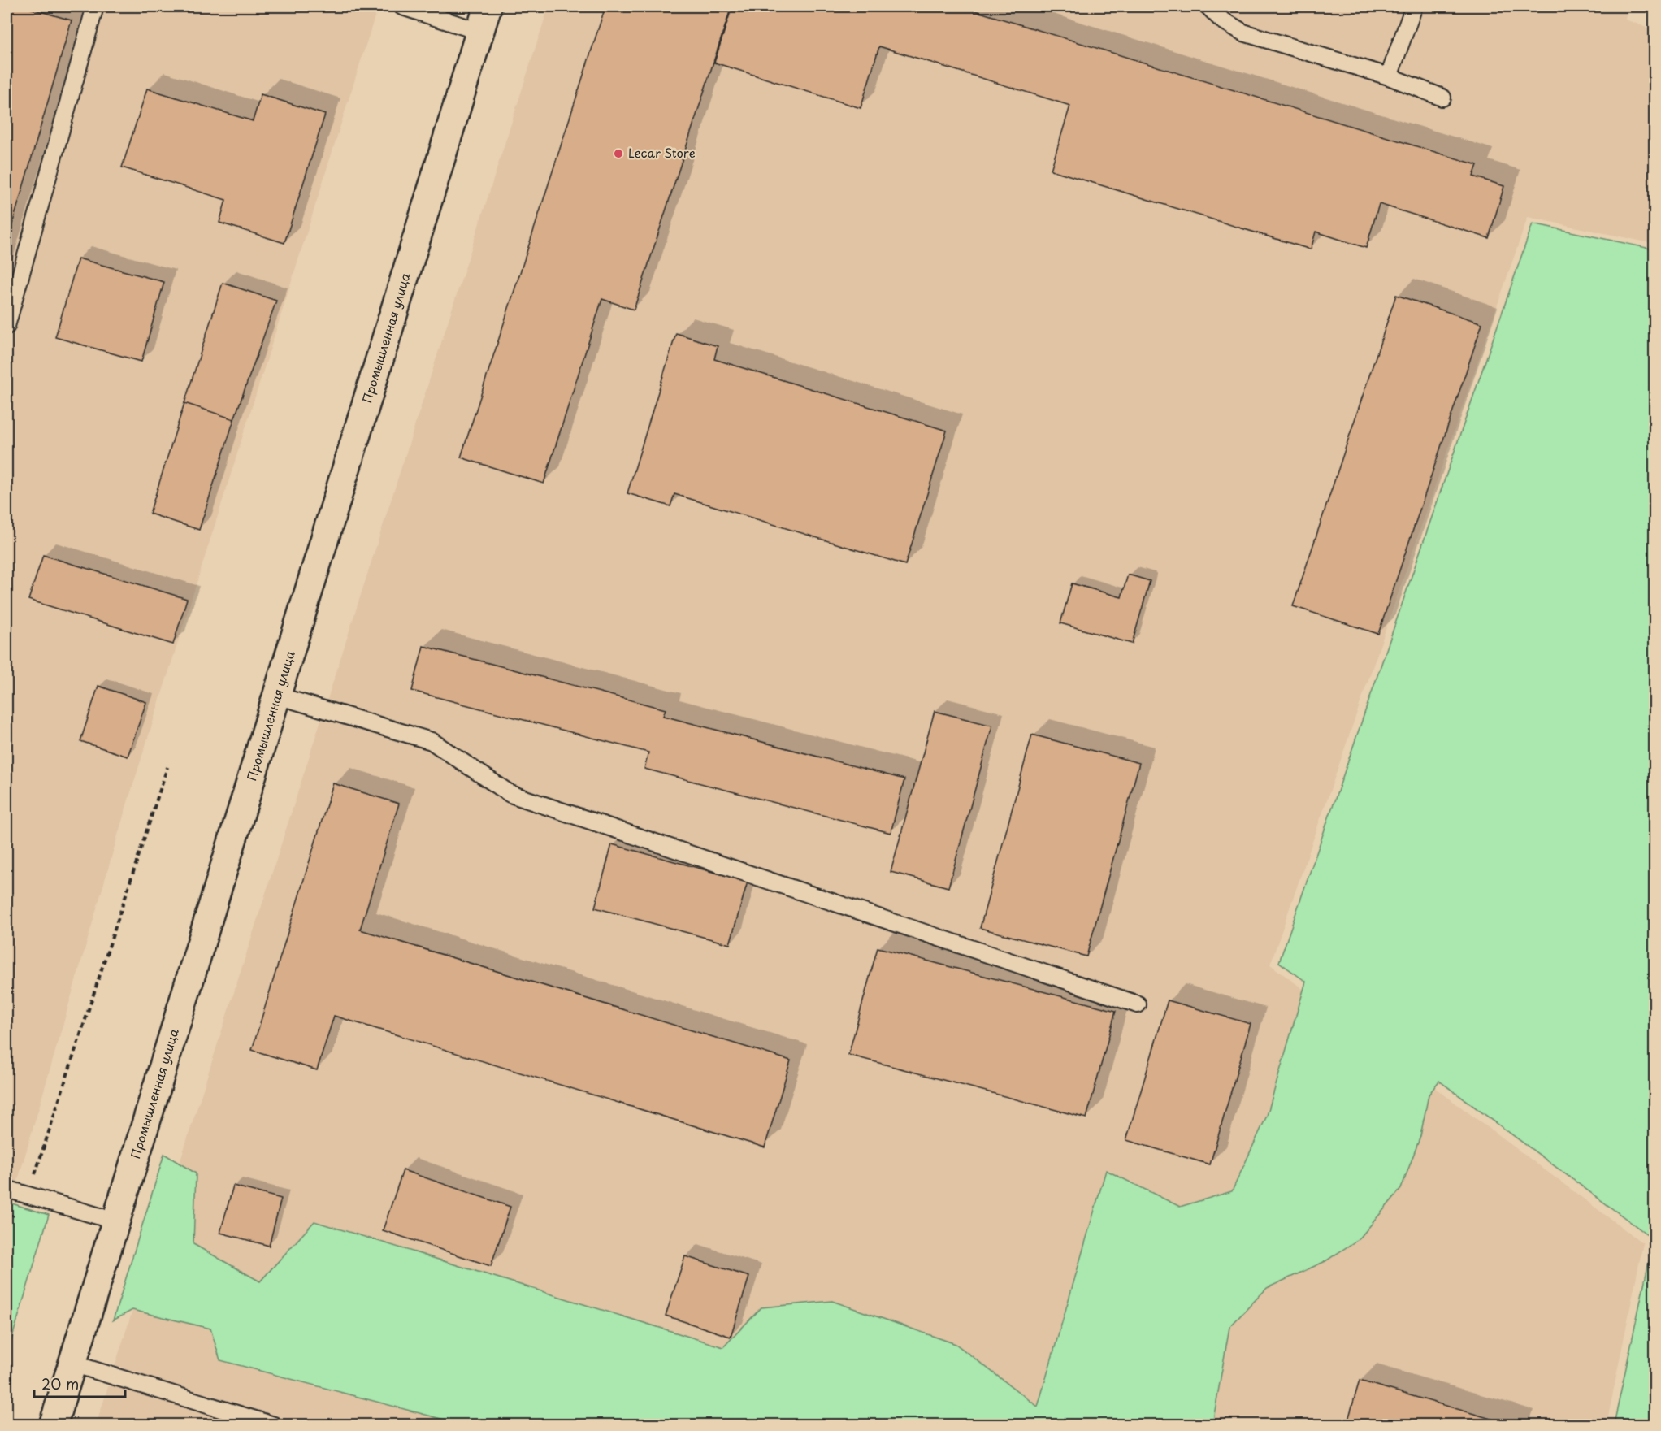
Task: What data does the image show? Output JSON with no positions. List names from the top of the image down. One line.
{"streets":{"main road":["Промышленная улица"]},"places":["Lecar Store"],"scale_bar":"20 m"}
